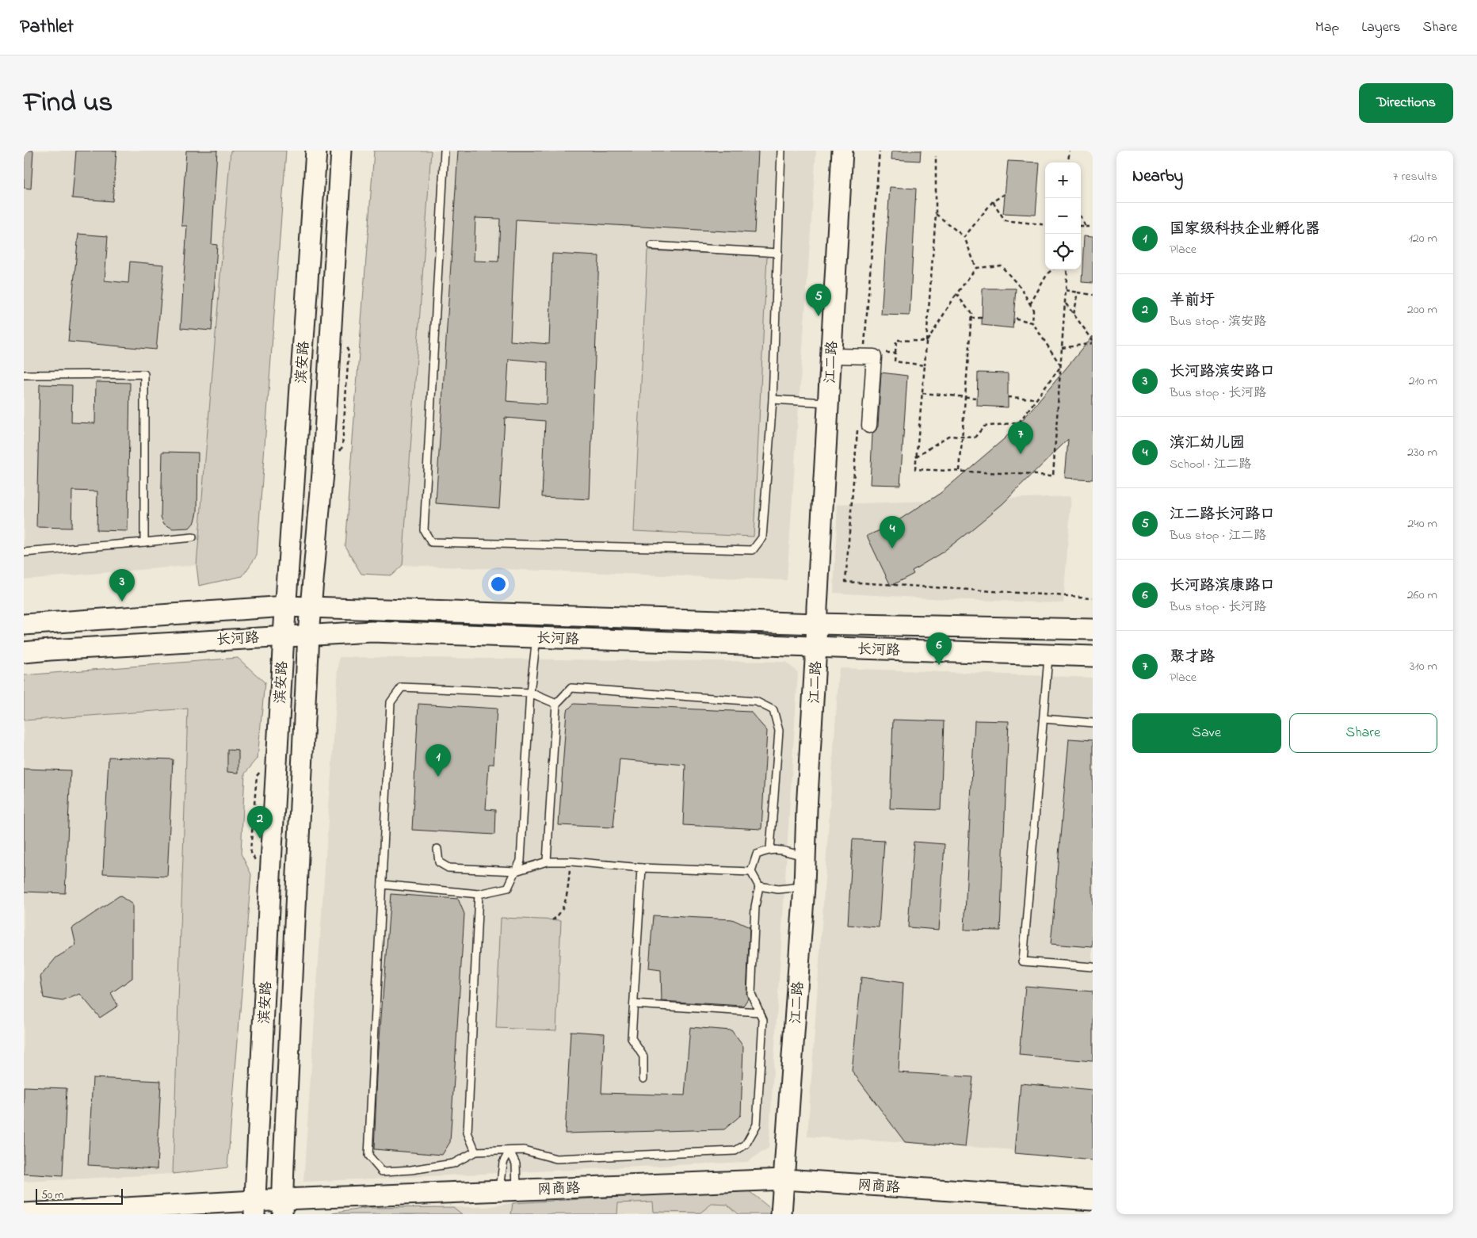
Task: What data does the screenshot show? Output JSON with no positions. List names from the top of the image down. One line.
{"streets":{"main road":["滨安路","江二路","长河路","网商路"]},"crossings":[["滨安路","长河路"],["滨安路","网商路"],["江二路","长河路"],["江二路","网商路"]],"scale_bar":"50 m","page":{"header":"Pathlet","nav":["Map","Layers","Share"],"title":"Find us","buttons":["Directions",["Save","Share"]],"heading":["Nearby","7 results"],"map_buttons":["+","−"],"list":[{"mark":"1","name":"国家级科技企业孵化器","note":"Place","value":"120 m"},{"mark":"2","name":"羊前圩","note":"Bus stop · 滨安路","value":"200 m"},{"mark":"3","name":"长河路滨安路口","note":"Bus stop · 长河路","value":"210 m"},{"mark":"4","name":"滨汇幼儿园","note":"School · 江二路","value":"230 m"},{"mark":"5","name":"江二路长河路口","note":"Bus stop · 江二路","value":"240 m"},{"mark":"6","name":"长河路滨康路口","note":"Bus stop · 长河路","value":"260 m"},{"mark":"7","name":"聚才路","note":"Place","value":"310 m"}],"pins":["5","7","4","3","6","1","2"],"scale":"50 m"}}
